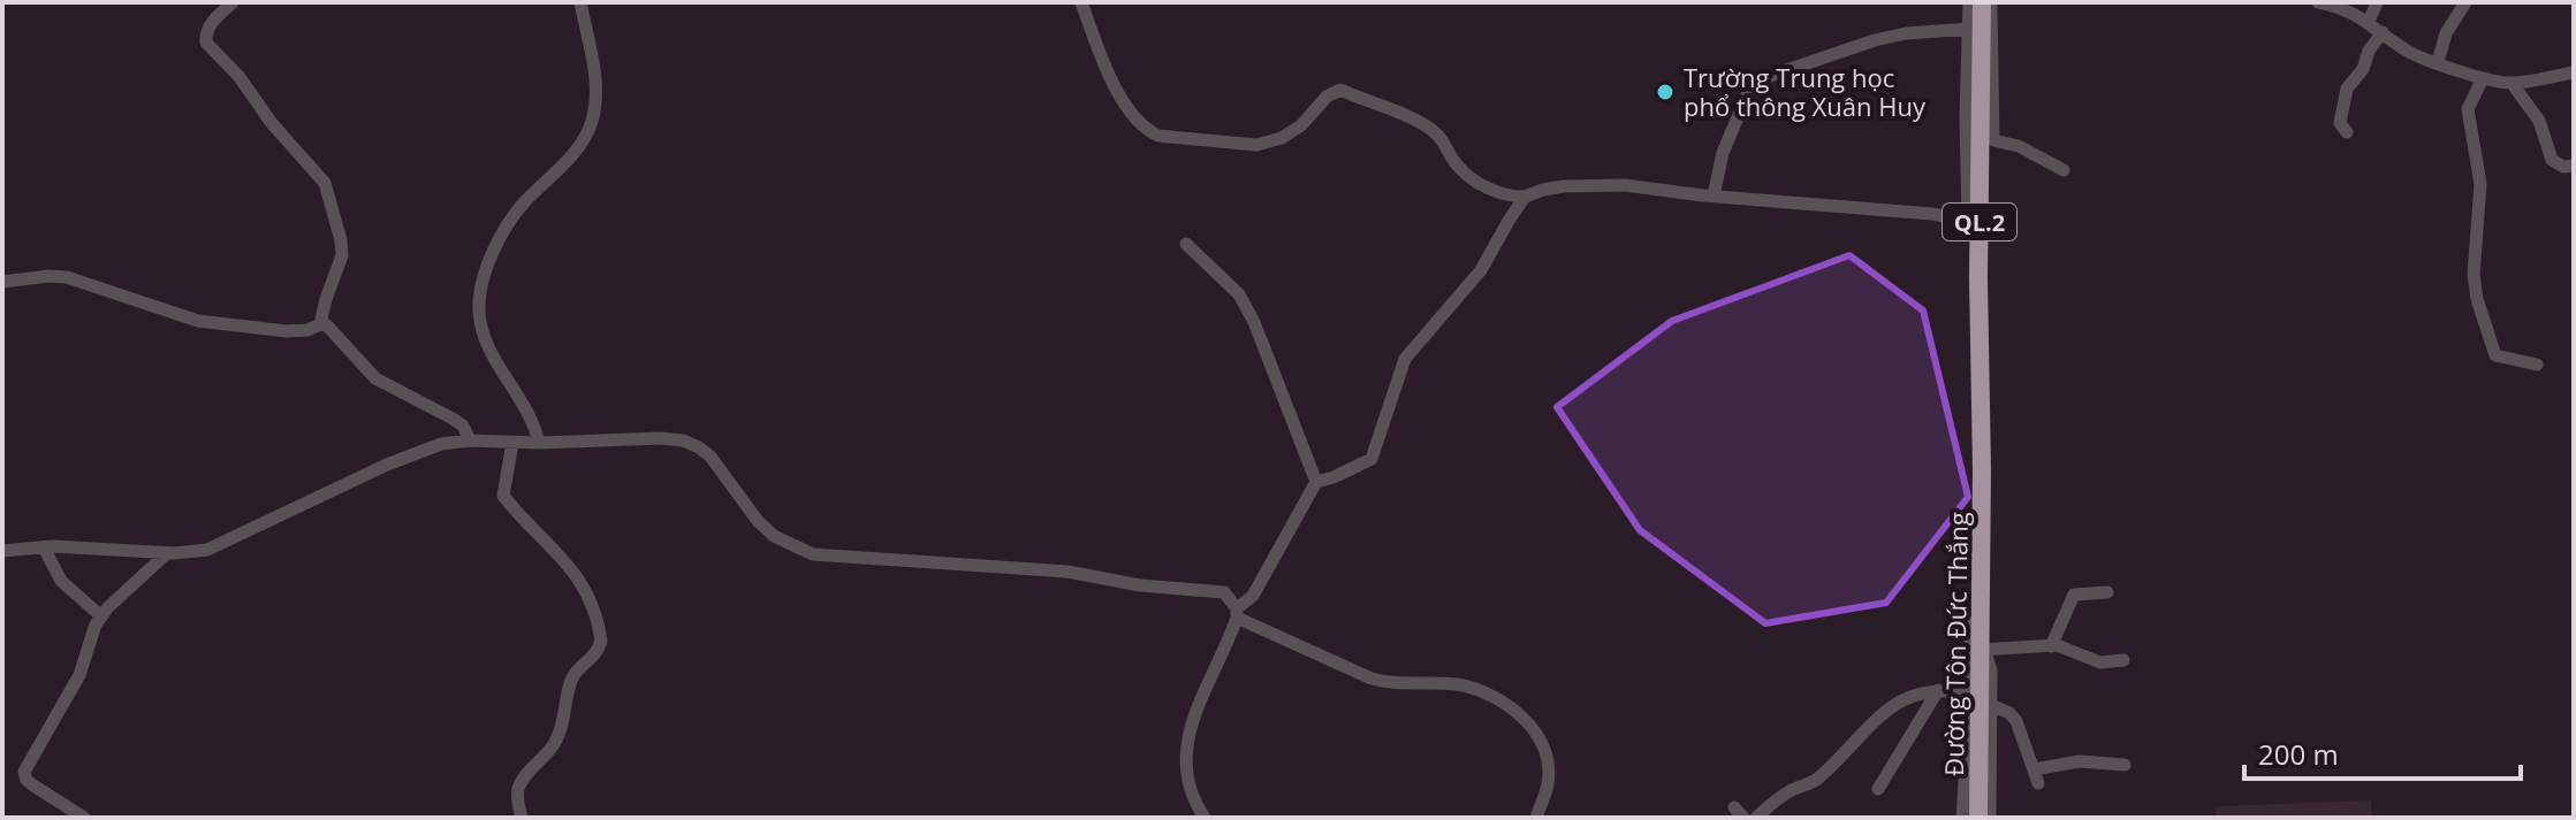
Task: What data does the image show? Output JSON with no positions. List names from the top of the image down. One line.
{"streets":{"highway":["QL.2","Đường Tôn Đức Thắng"]},"crossings":[["QL.2","Đường Tôn Đức Thắng"]],"places":["Trường Trung học phổ thông Xuân Huy"],"scale_bar":"200 m"}
